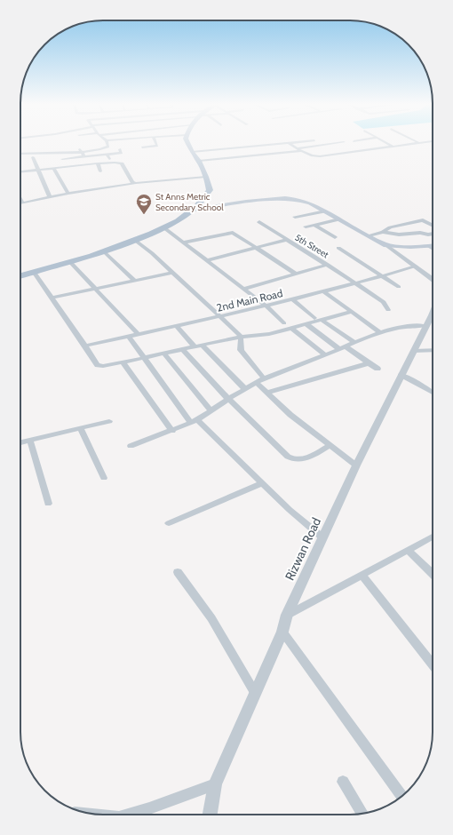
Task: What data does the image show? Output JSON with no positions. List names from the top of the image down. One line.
{"streets":{"street":["5th Street","2nd Main Road","Rizwan Road"]},"crossings":[["5th Street","2nd Main Road"]],"places":{"school or university":["St Anns Metric Secondary School"]}}
